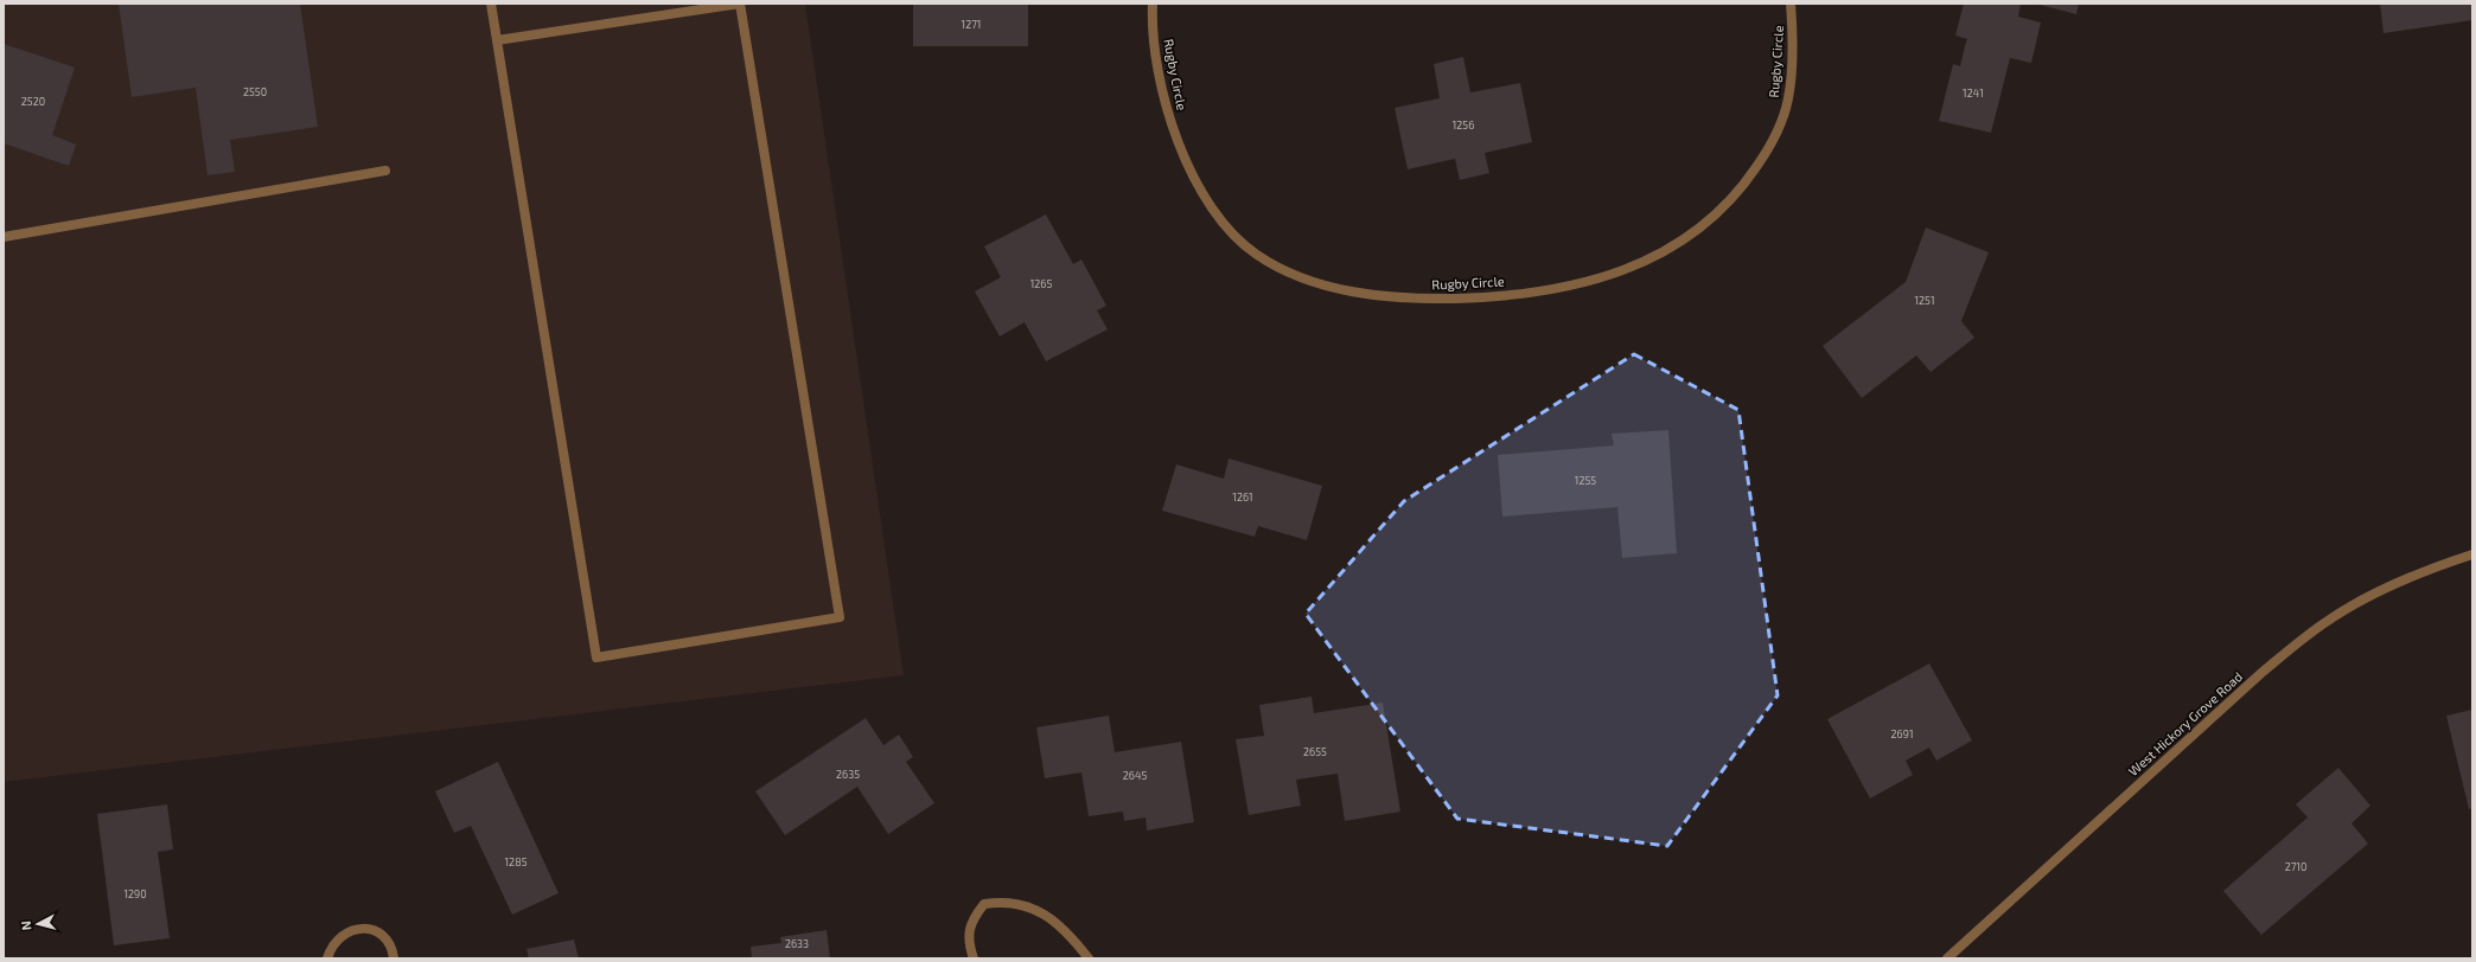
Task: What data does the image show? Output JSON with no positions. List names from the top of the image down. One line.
{"streets":{"street":["Rugby Circle","West Hickory Grove Road"]},"house_numbers":["1271","2550","1241","2520","1256","1265","1251","1255","1261","2691","2655","2635","2645","1285","2710","1290","2633"],"north":"left"}
